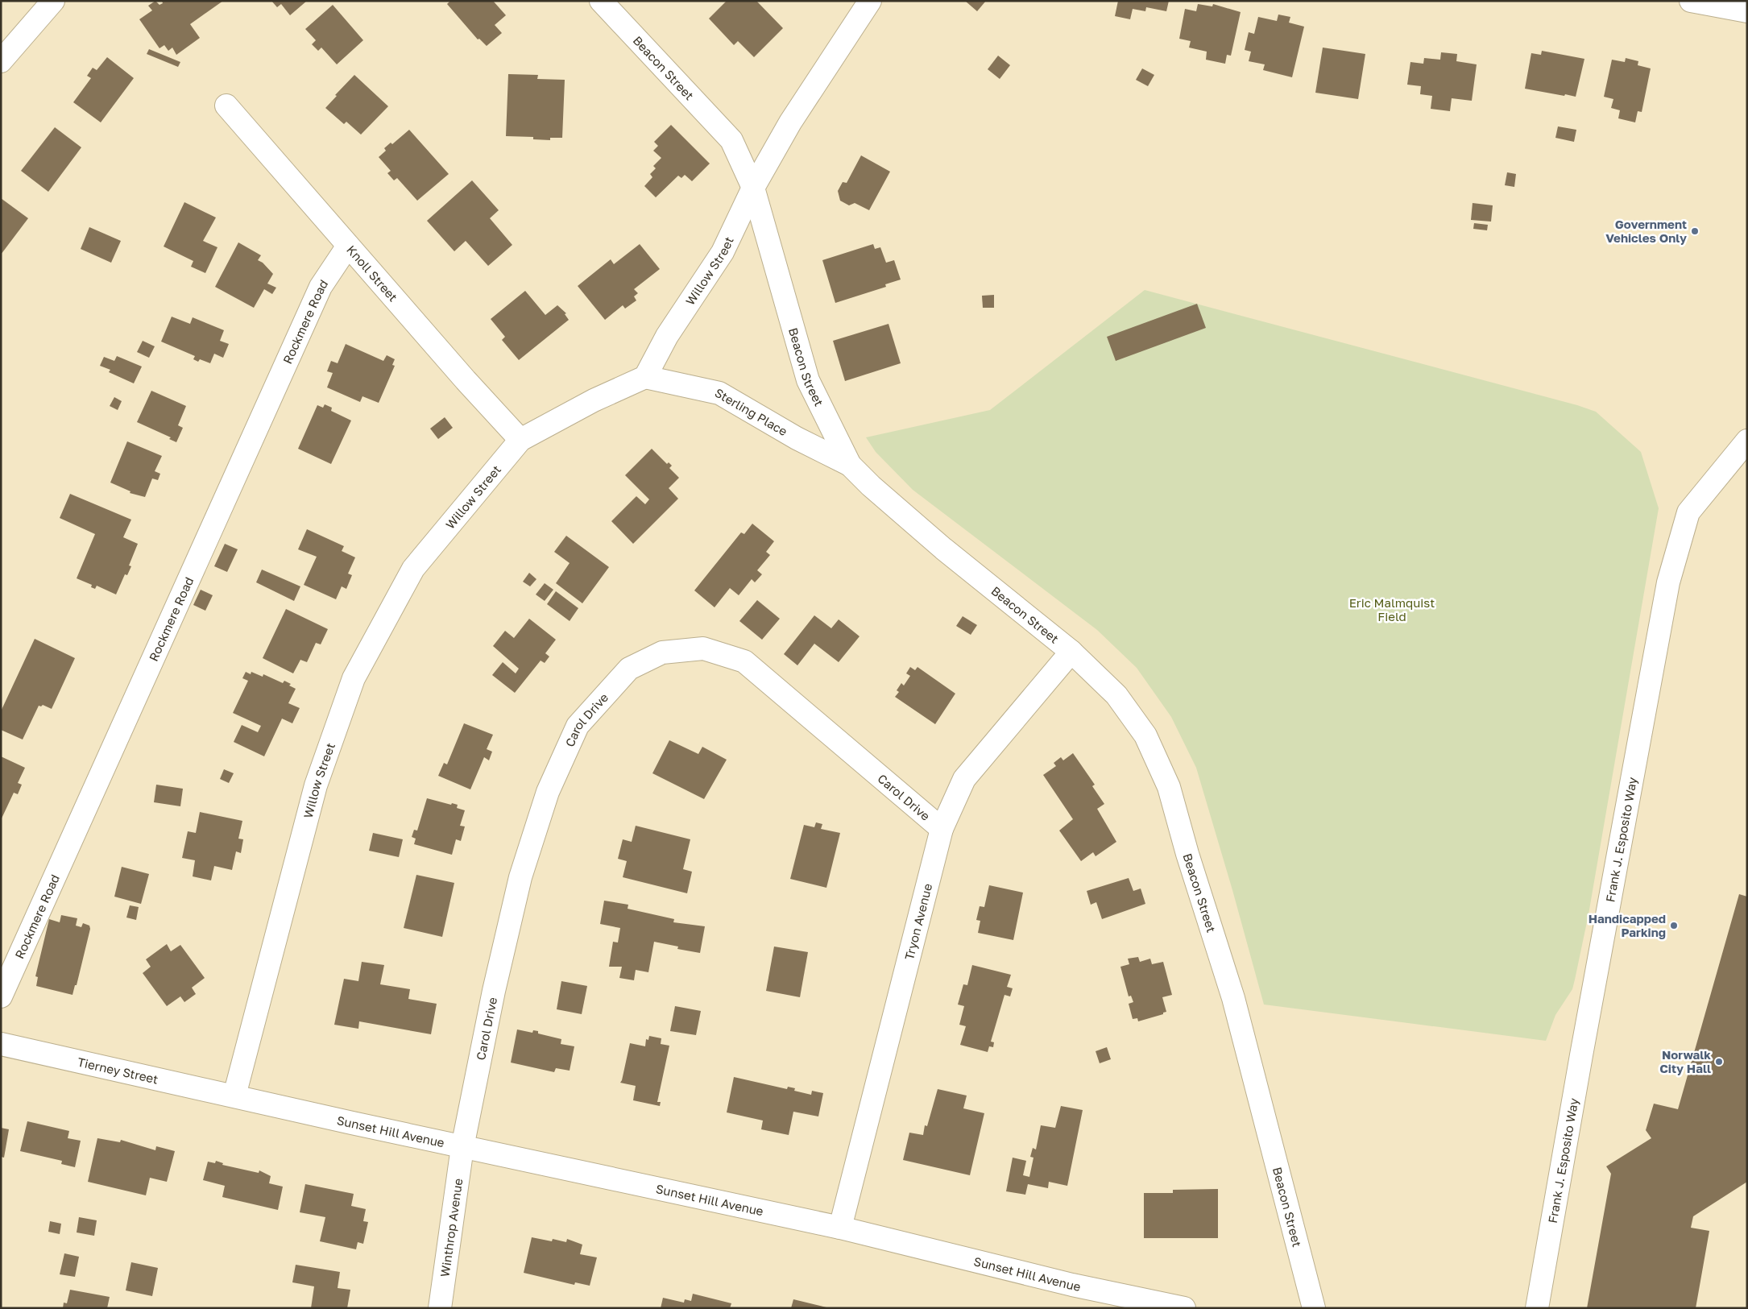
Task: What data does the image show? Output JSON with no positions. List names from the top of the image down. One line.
{"streets":{"street":["Beacon Street","Willow Street","Knoll Street","Rockmere Road","Sterling Place","Carol Drive","Frank J. Esposito Way","Tryon Avenue","Tierney Street","Sunset Hill Avenue","Winthrop Avenue"]},"crossings":[["Beacon Street","Willow Street"],["Beacon Street","Sterling Place"],["Beacon Street","Tryon Avenue"],["Willow Street","Knoll Street"],["Willow Street","Sterling Place"],["Willow Street","Tierney Street"],["Willow Street","Sunset Hill Avenue"],["Knoll Street","Rockmere Road"],["Carol Drive","Tryon Avenue"],["Carol Drive","Sunset Hill Avenue"],["Carol Drive","Winthrop Avenue"],["Tryon Avenue","Sunset Hill Avenue"],["Tierney Street","Sunset Hill Avenue"],["Sunset Hill Avenue","Winthrop Avenue"]],"parks":["Eric Malmquist Field"],"places":["Government Vehicles Only","Handicapped Parking","Norwalk City Hall"]}
